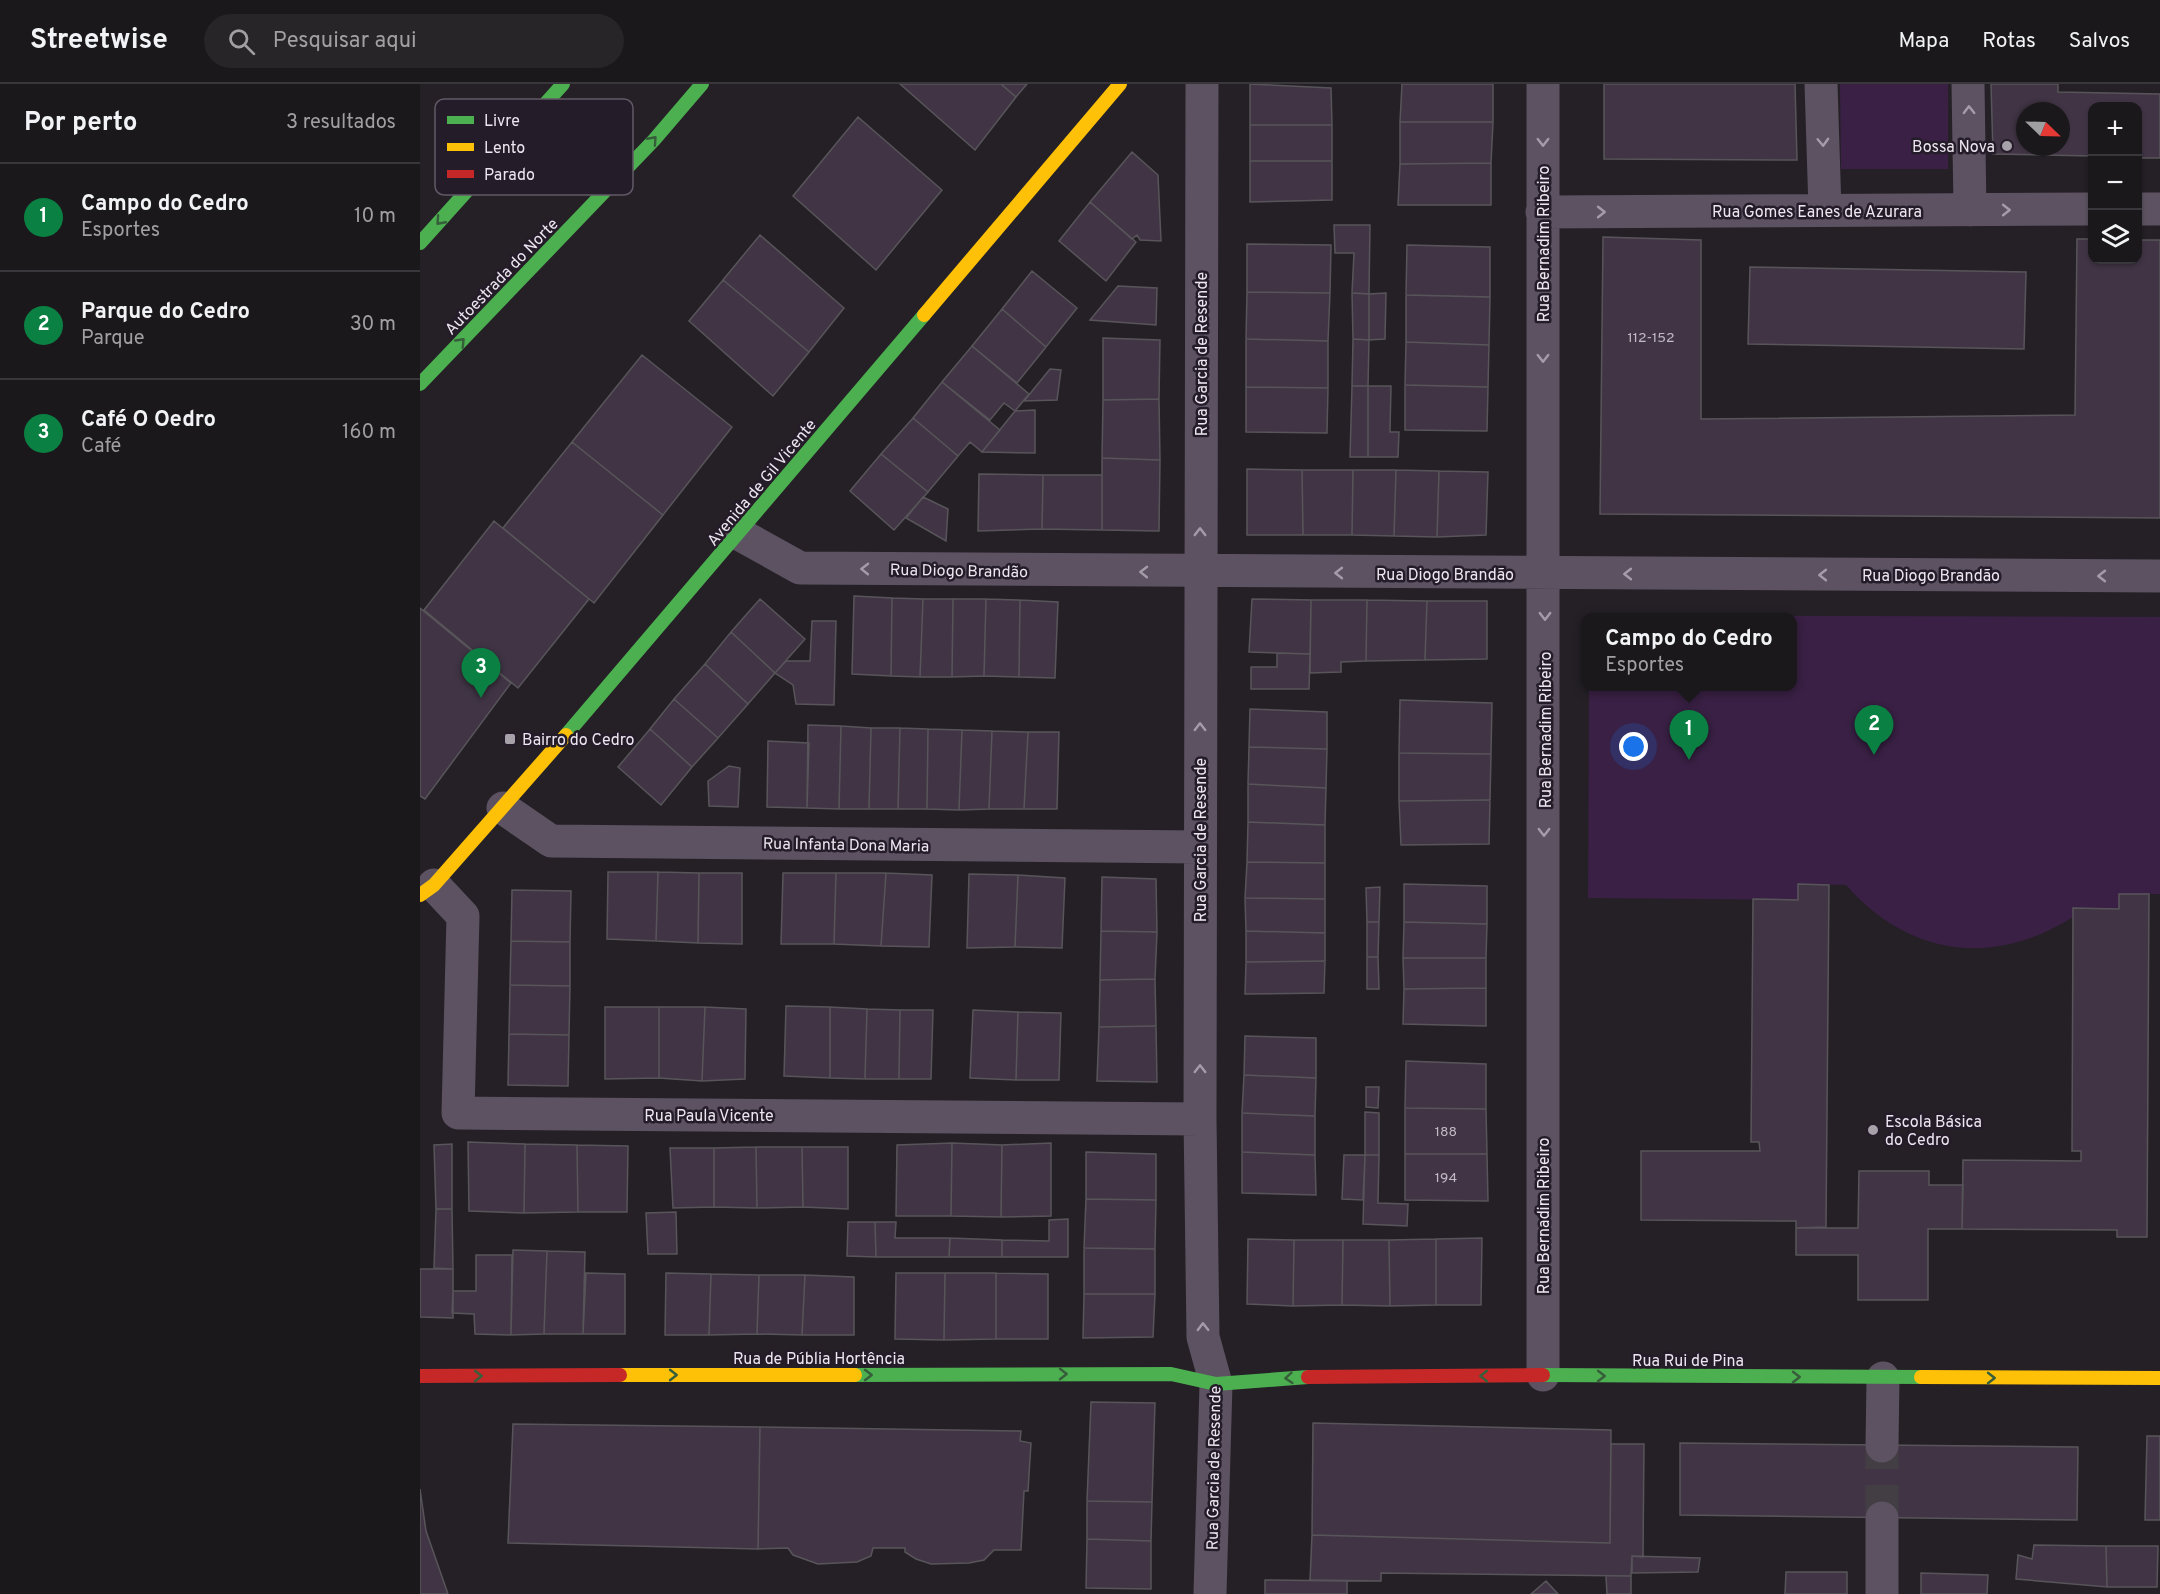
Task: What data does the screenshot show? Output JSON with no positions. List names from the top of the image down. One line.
{"streets":{"main road":["Autoestrada do Norte","Avenida de Gil Vicente","Rua de Públia Hortência","Rua Rui de Pina"],"street":["Rua Gomes Eanes de Azurara","Rua Bernadim Ribeiro","Rua Garcia de Resende","Rua Diogo Brandão","Rua Infanta Dona Maria","Rua Paula Vicente"]},"crossings":[["Rua Gomes Eanes de Azurara","Rua Bernadim Ribeiro"],["Rua Bernadim Ribeiro","Rua Diogo Brandão"],["Rua Bernadim Ribeiro","Rua Rui de Pina"],["Rua Garcia de Resende","Rua Diogo Brandão"],["Rua Garcia de Resende","Rua Infanta Dona Maria"],["Rua Garcia de Resende","Rua Paula Vicente"],["Rua Garcia de Resende","Rua de Públia Hortência"],["Rua Garcia de Resende","Rua Rui de Pina"],["Avenida de Gil Vicente","Rua Diogo Brandão"],["Avenida de Gil Vicente","Rua Infanta Dona Maria"],["Avenida de Gil Vicente","Rua Paula Vicente"],["Rua de Públia Hortência","Rua Rui de Pina"]],"one_way":["Rua Gomes Eanes de Azurara","Rua Bernadim Ribeiro","Autoestrada do Norte","Rua Garcia de Resende","Rua Diogo Brandão","Rua de Públia Hortência"],"places":{"other":["Bossa Nova","Escola Básica do Cedro"],"transit":["Bairro do Cedro"]},"house_numbers":["112-152","188","194"],"legend":["Livre","Lento","Parado"],"north":"bottom right","page":{"header":"Streetwise","search":"Pesquisar aqui","nav":["Mapa","Rotas","Salvos"],"heading":["Por perto","3 resultados"],"map_buttons":["+","−"],"list":[{"mark":"1","name":"Campo do Cedro","note":"Esportes","value":"10 m"},{"mark":"2","name":"Parque do Cedro","note":"Parque","value":"30 m"},{"mark":"3","name":"Café O Oedro","note":"Café","value":"160 m"}],"popup":["Campo do Cedro","Esportes"],"pins":["3","2","1"]}}
